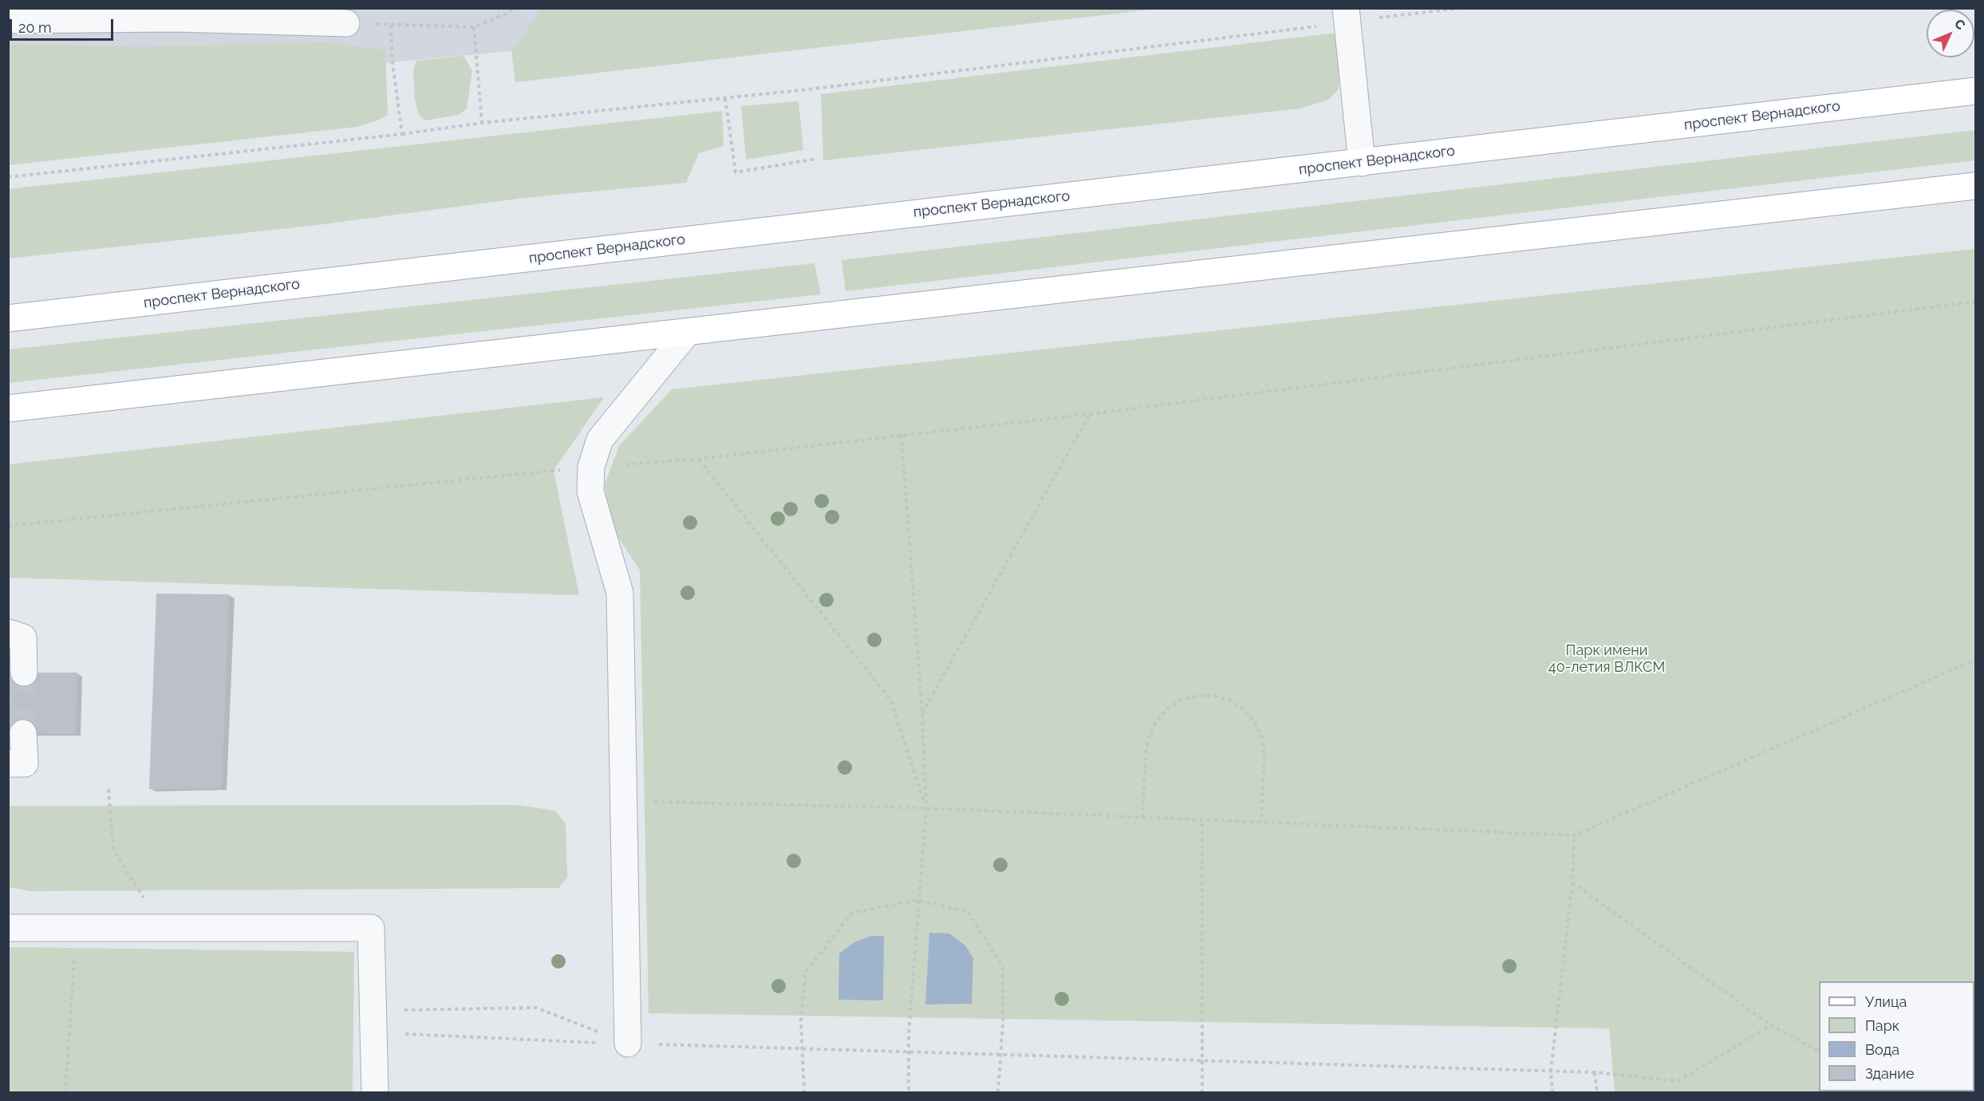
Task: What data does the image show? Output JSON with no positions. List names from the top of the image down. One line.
{"streets":{"main road":["проспект Вернадского"]},"parks":["Парк имени 40-летия ВЛКСМ"],"legend":["Улица","Парк","Вода","Здание"],"scale_bar":"20 m","north":"top right"}
